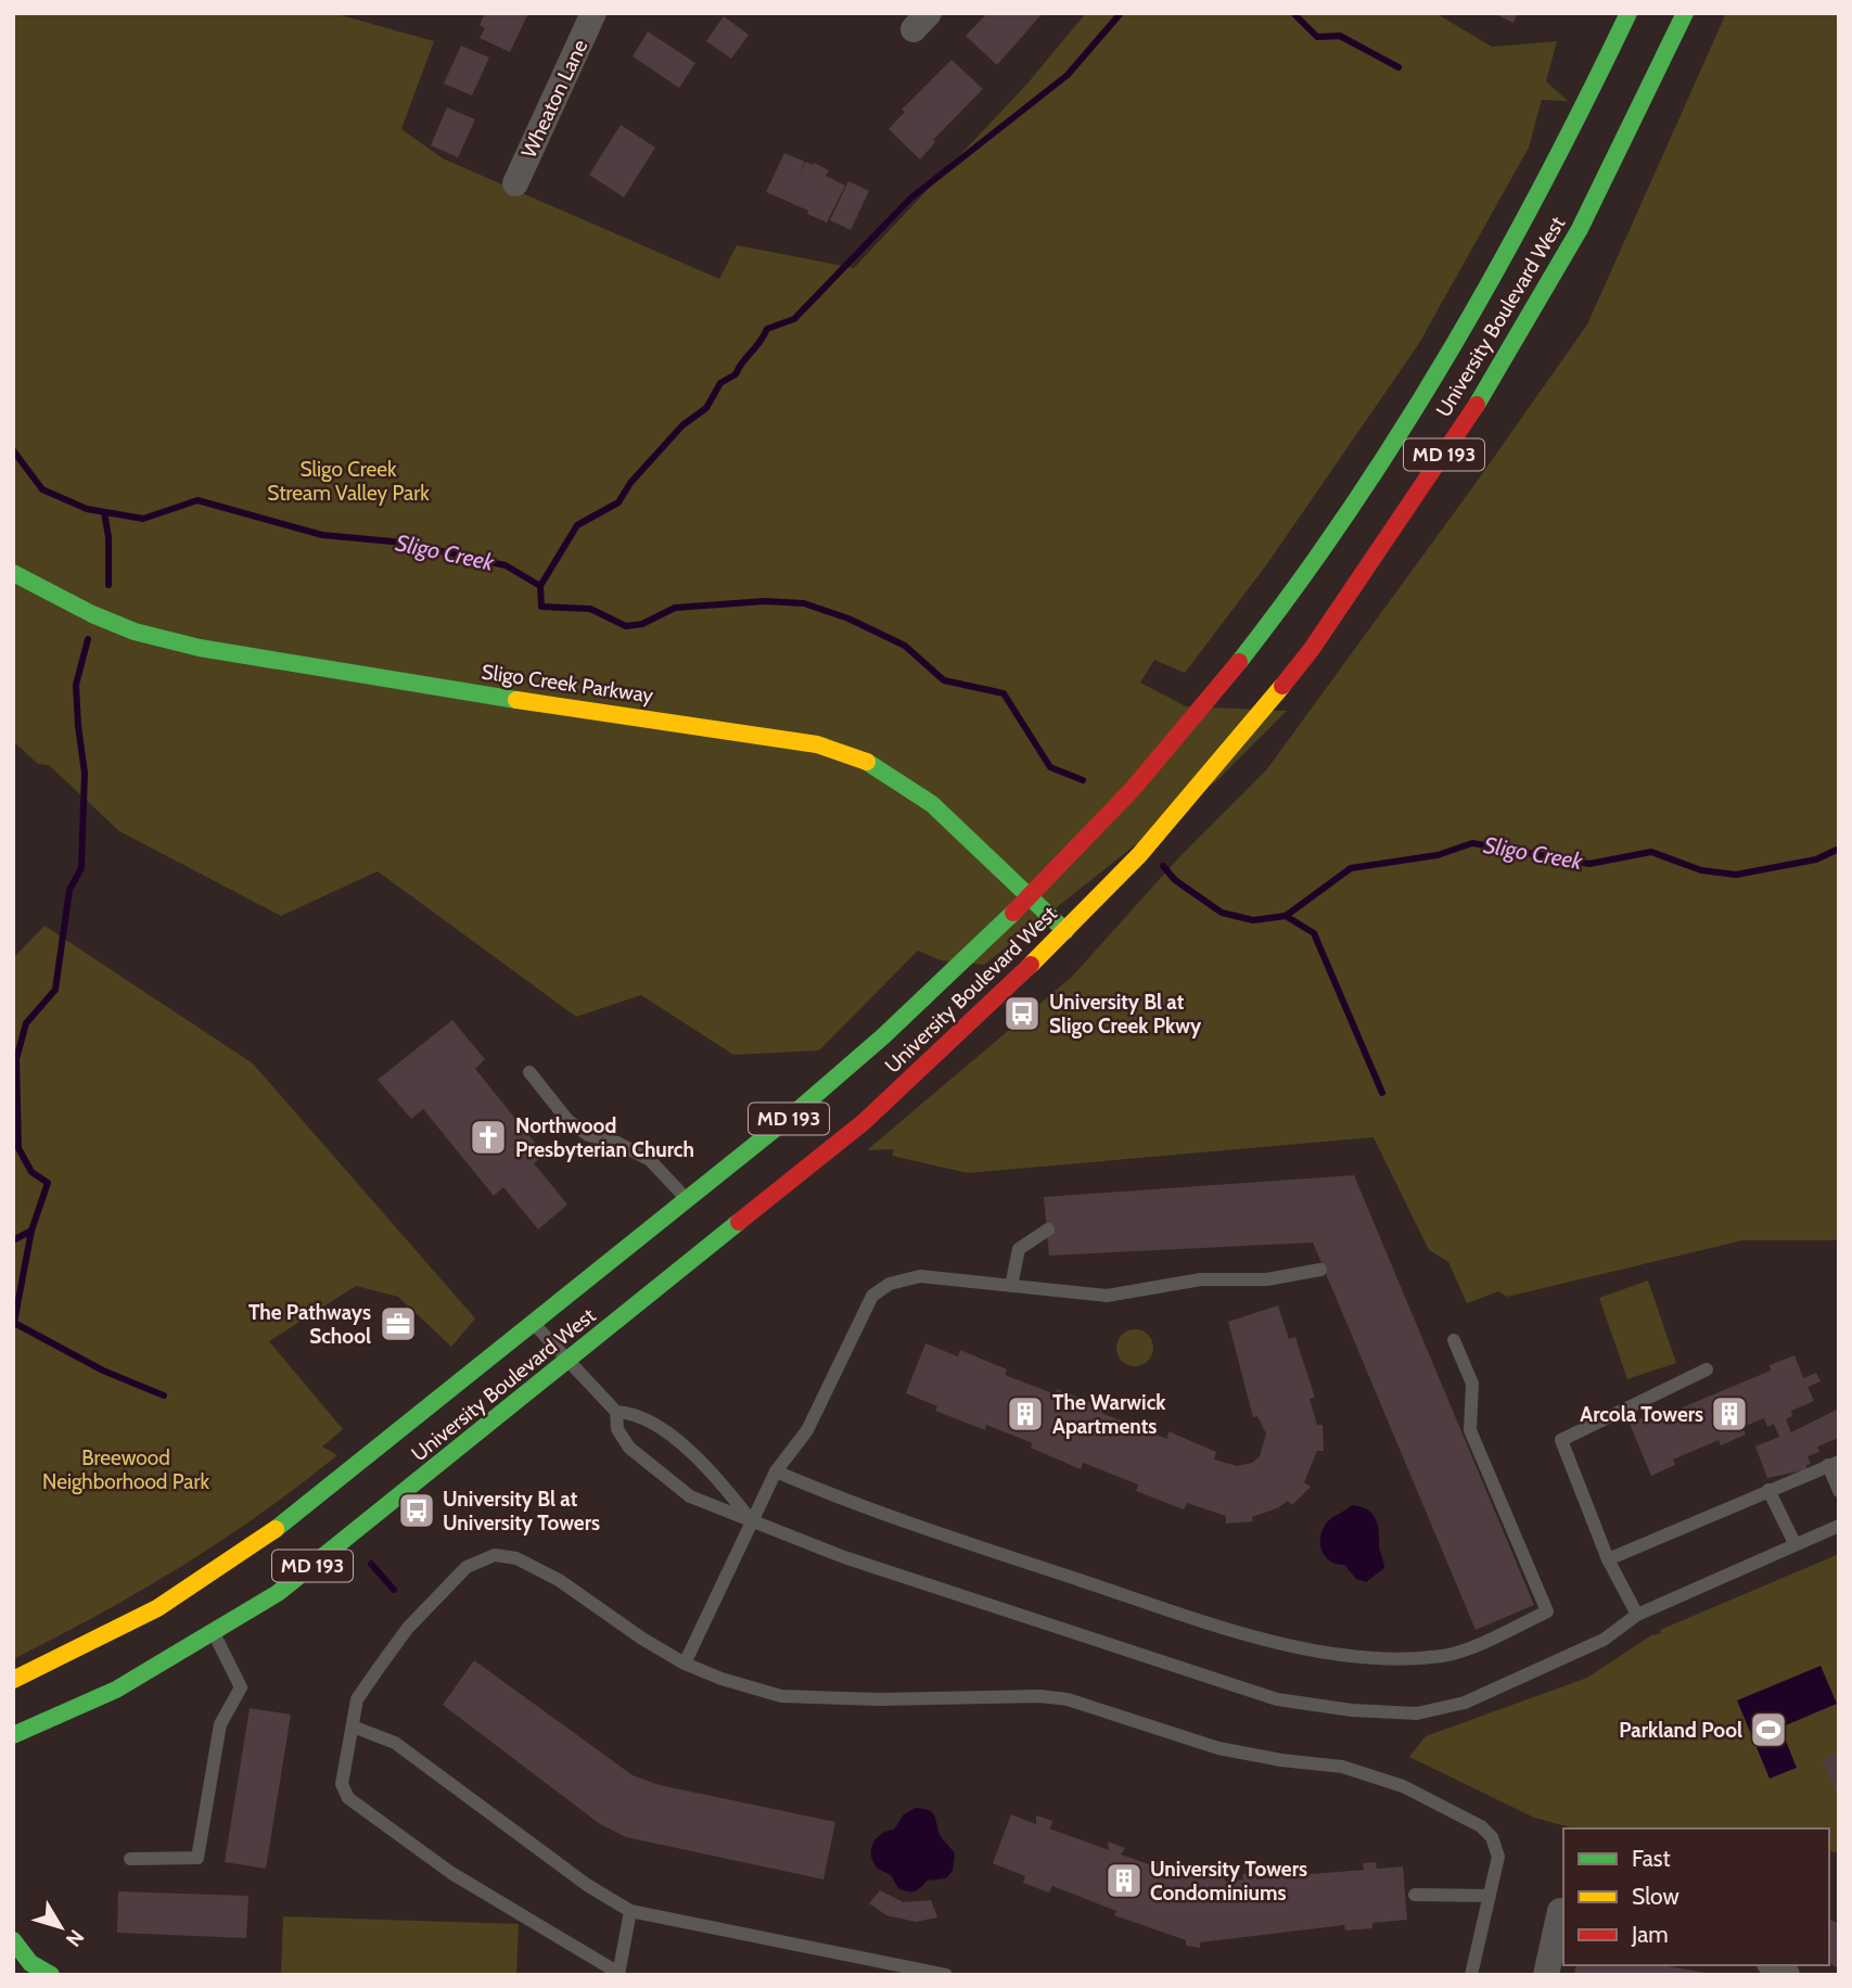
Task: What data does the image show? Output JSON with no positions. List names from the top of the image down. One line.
{"streets":{"main road":["University Boulevard West","MD 193","Sligo Creek Parkway"],"street":["Wheaton Lane"]},"crossings":[["University Boulevard West","Sligo Creek Parkway"]],"water":["Sligo Creek"],"parks":["Sligo Creek Stream Valley Park","Breewood Neighborhood Park"],"places":{"bus stop":["University Bl at Sligo Creek Pkwy","University Bl at University Towers"],"church":["Northwood Presbyterian Church"],"office":["The Pathways School"],"building":["The Warwick Apartments","Arcola Towers","University Towers Condominiums"],"sports":["Parkland Pool"]},"legend":["Fast","Slow","Jam"],"north":"bottom right"}
